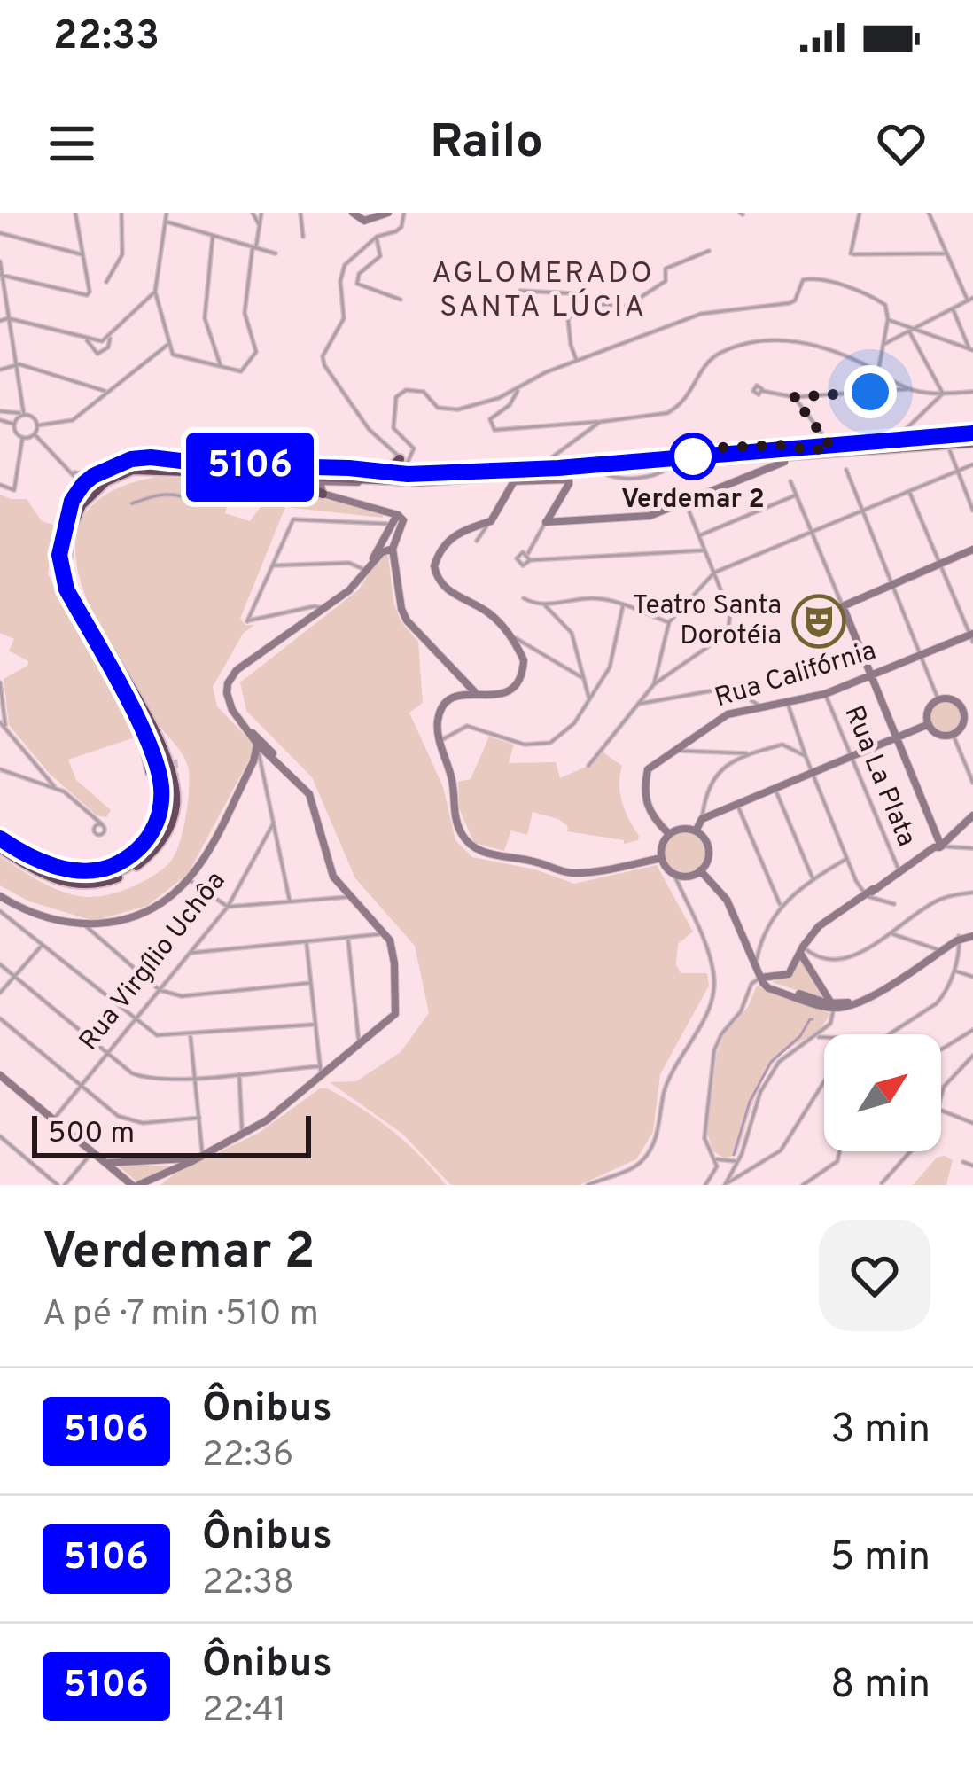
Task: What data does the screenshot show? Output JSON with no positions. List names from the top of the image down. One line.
{"streets":{"street":["Rua Califórnia","Rua La Plata","Rua Virgílio Uchôa"]},"crossings":[["Rua Califórnia","Rua La Plata"]],"districts":["AGLOMERADO SANTA LÚCIA"],"places":{"other":["Verdemar 2"],"theatre":["Teatro Santa Dorotéia"]},"lines":["bus line 5106"],"scale_bar":"500 m","north":"top right","page":{"status":"22:33","header":"Railo","on_map":"5106","scale":"500 m","heading":["Verdemar 2","A pé · 7 min · 510 m"],"list":[{"mark":"5106","name":"Ônibus","note":"22:36","value":"3 min"},{"mark":"5106","name":"Ônibus","note":"22:38","value":"5 min"},{"mark":"5106","name":"Ônibus","note":"22:41","value":"8 min"}]}}
